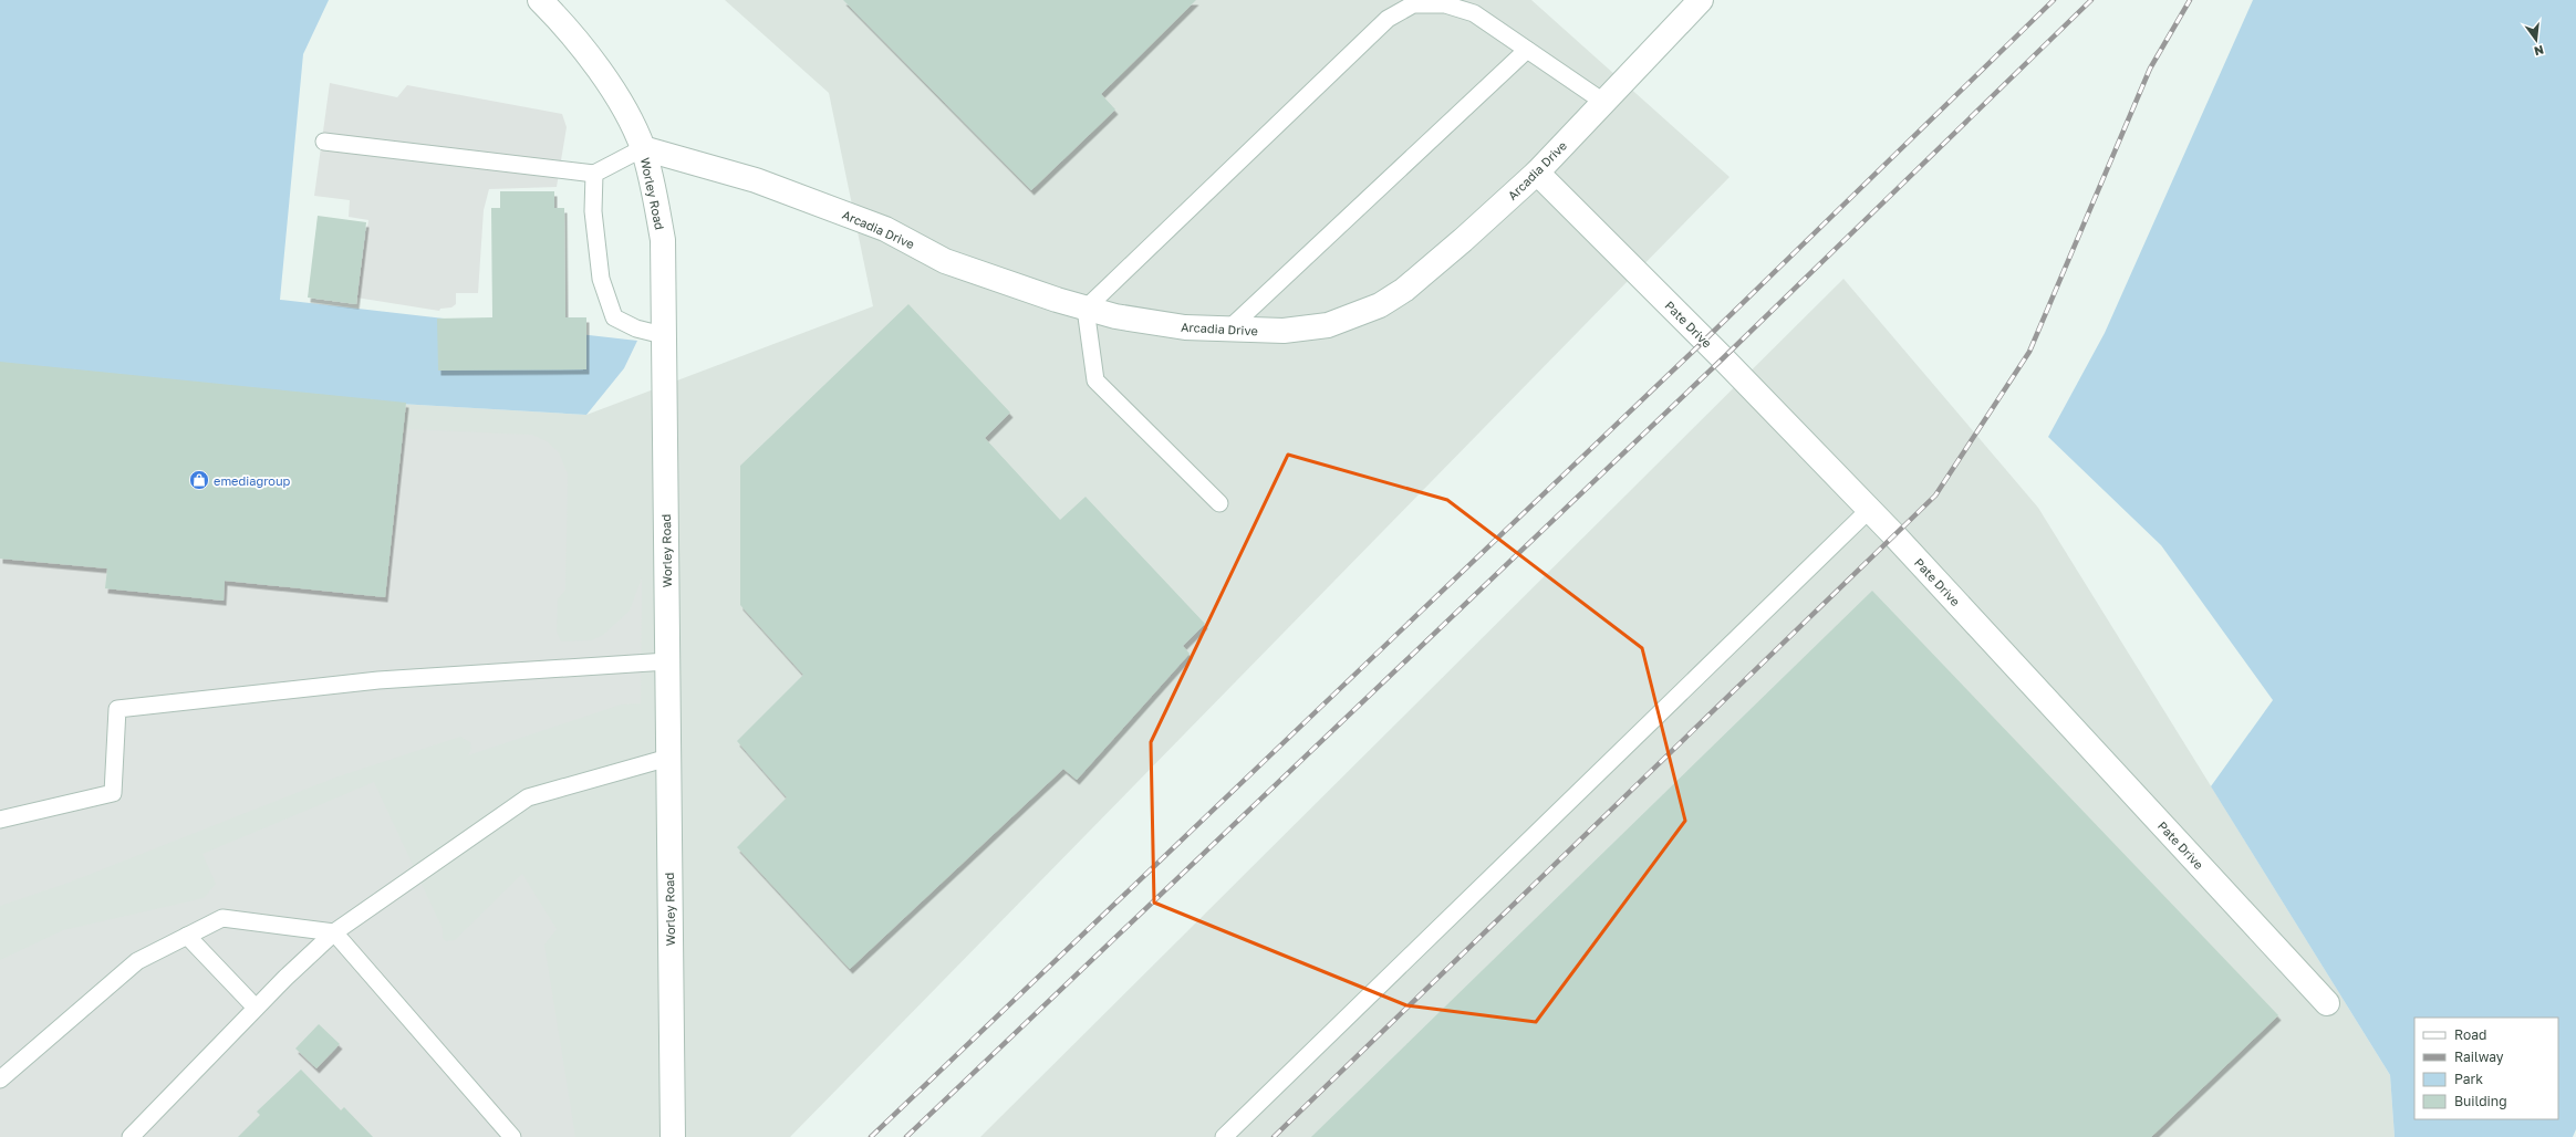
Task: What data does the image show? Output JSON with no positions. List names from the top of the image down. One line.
{"streets":{"street":["Arcadia Drive","Worley Road","Pate Drive"]},"crossings":[["Arcadia Drive","Worley Road"],["Arcadia Drive","Pate Drive"]],"places":{"shop":["emediagroup"]},"legend":["Road","Railway","Park","Building"],"north":"bottom"}
